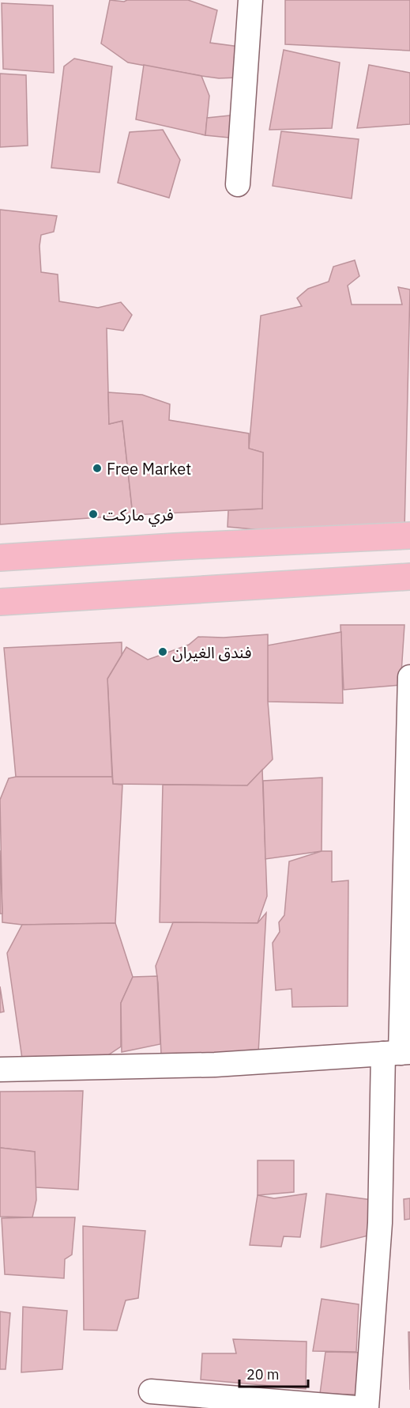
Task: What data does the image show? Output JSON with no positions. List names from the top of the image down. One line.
{"places":["Free Market","فري ماركت","فندق الغيران"],"scale_bar":"20 m"}
